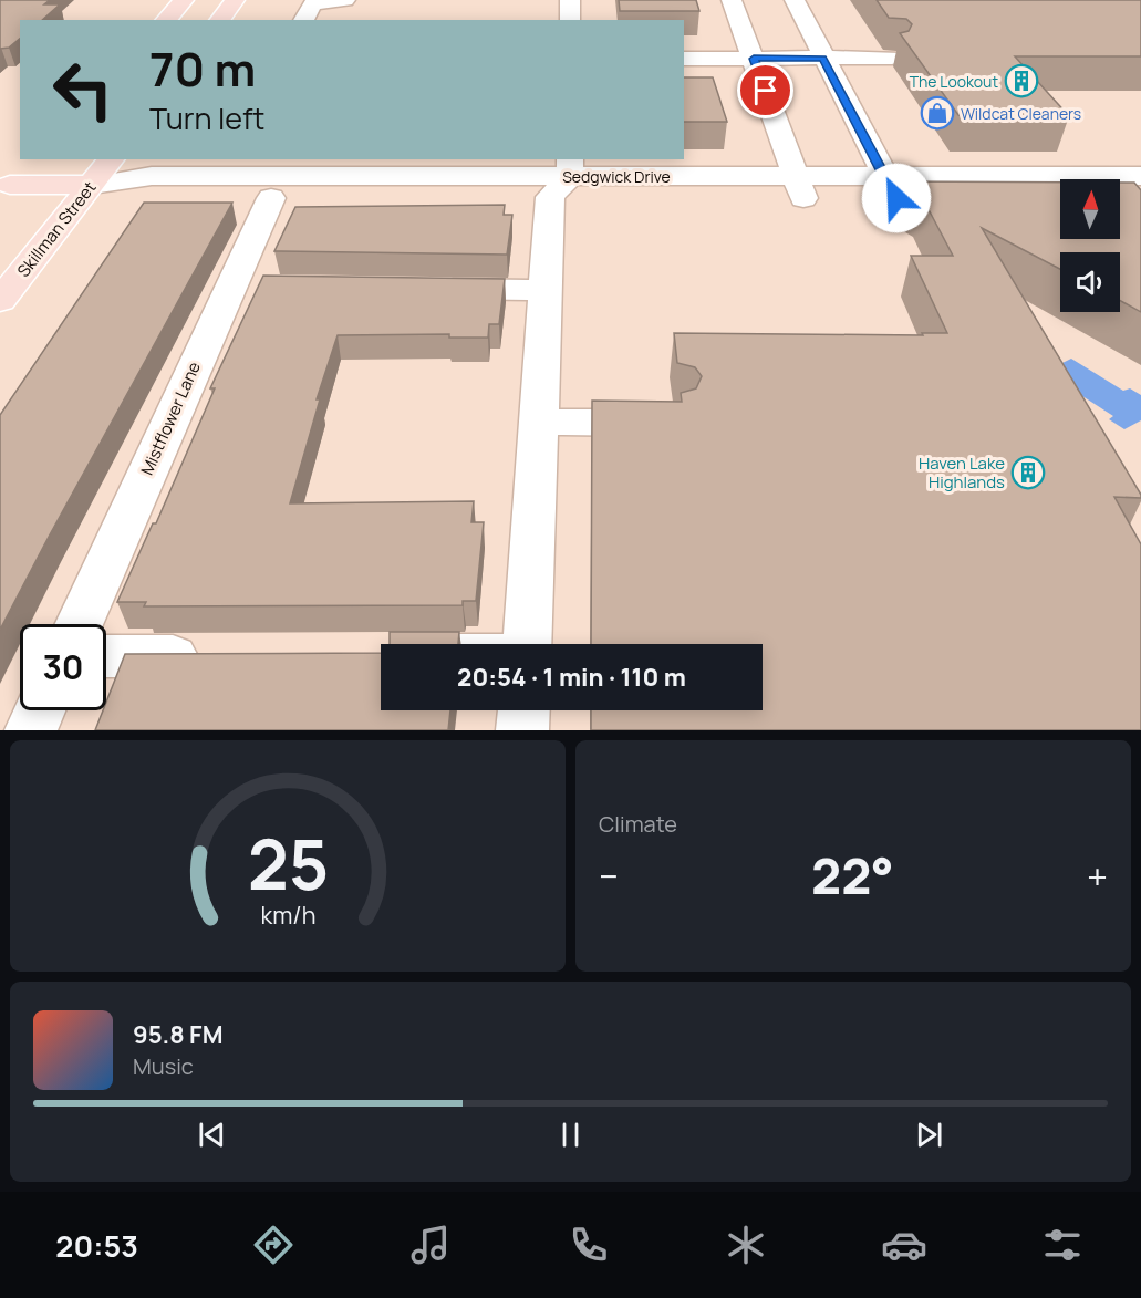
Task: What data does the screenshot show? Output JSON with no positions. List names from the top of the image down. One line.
{"streets":{"main road":["Sedgwick Drive","Skillman Street"],"street":["Mistflower Lane"]},"crossings":[["Sedgwick Drive","Skillman Street"],["Sedgwick Drive","Mistflower Lane"]],"places":{"building":["The Lookout","Haven Lake Highlands"],"shop":["Wildcat Cleaners"]},"north":"top","page":{"turn":["70 m","Turn left"],"limit":"30","trip":"20:54 · 1 min · 110 m","tile":"Climate","heat":["−","22°","+"],"song":["95.8 FM","Music"],"tabs":"20:53","gauge":["25","km/h"]}}
